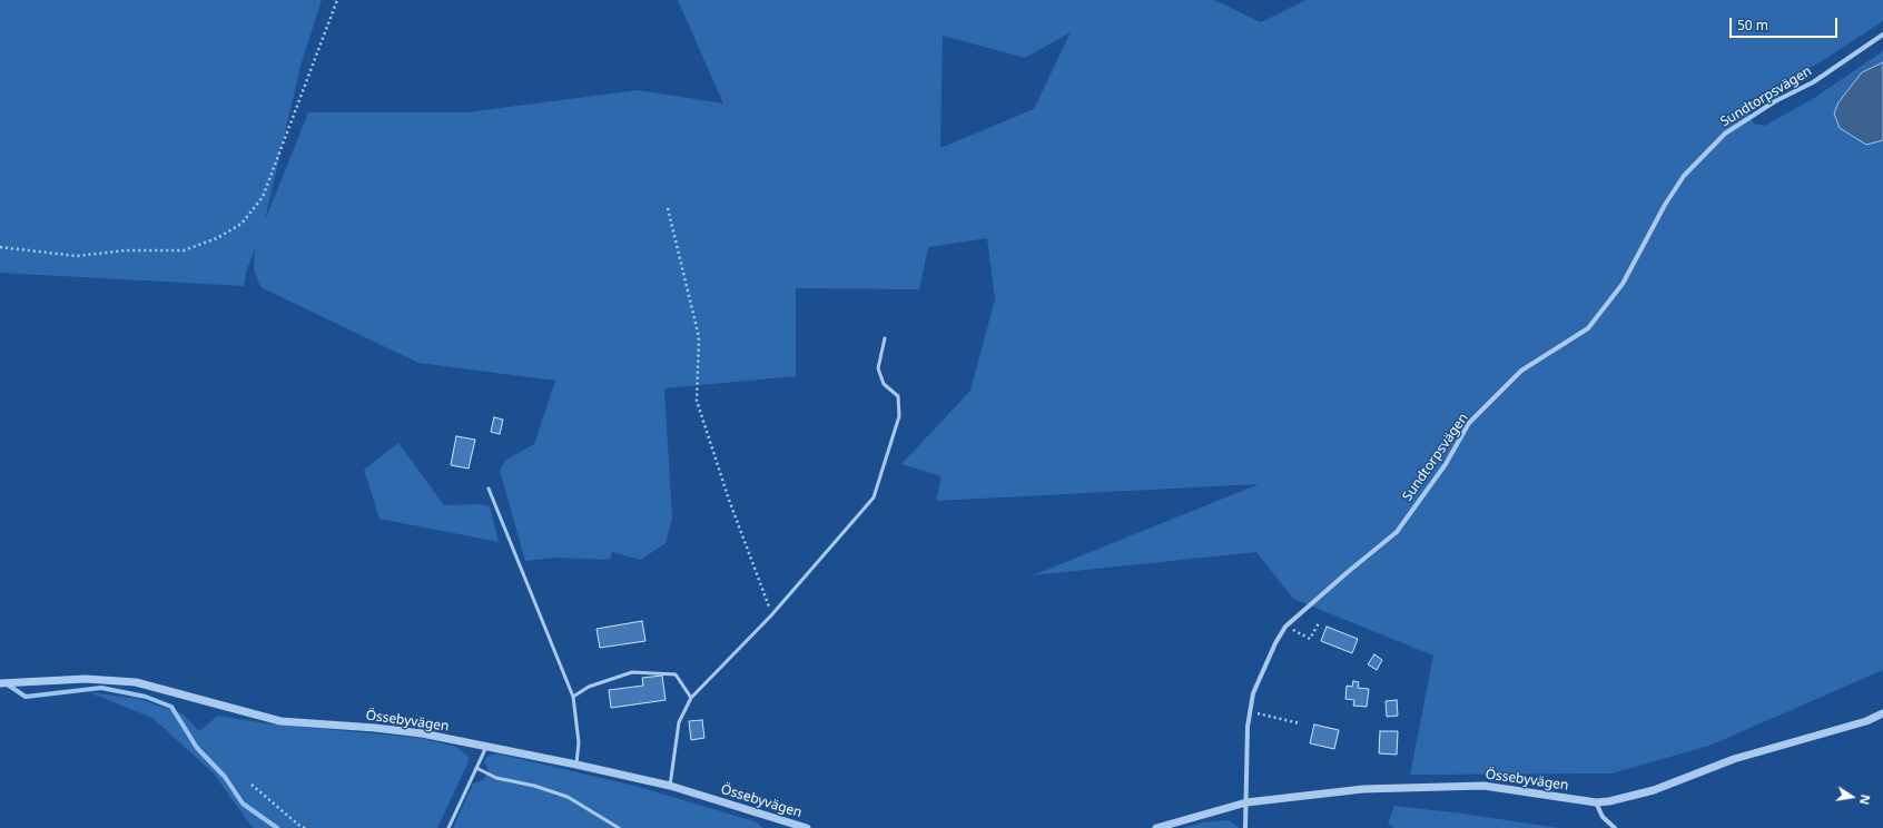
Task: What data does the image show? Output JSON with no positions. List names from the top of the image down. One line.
{"streets":{"street":["Sundtorpsvägen","Össebyvägen"]},"crossings":[["Sundtorpsvägen","Össebyvägen"]],"scale_bar":"50 m","north":"right"}
